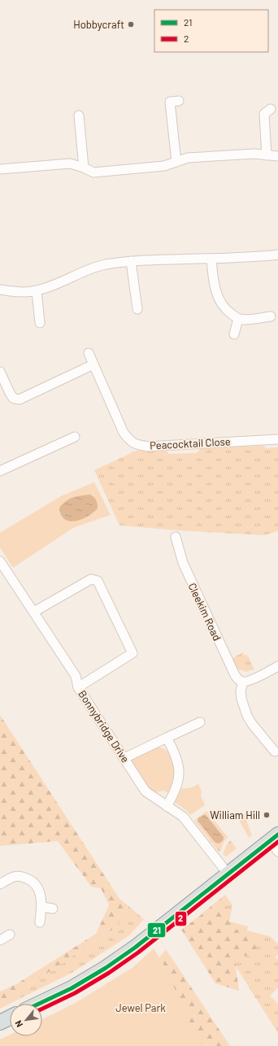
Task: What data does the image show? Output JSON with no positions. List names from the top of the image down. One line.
{"streets":{"street":["Peacocktail Close","Cleekim Road","Bonnybridge Drive"]},"parks":["Jewel Park"],"places":["Hobbycraft","William Hill"],"lines":["transit line 21","transit line 2"],"legend":["21","2"],"north":"bottom left"}
